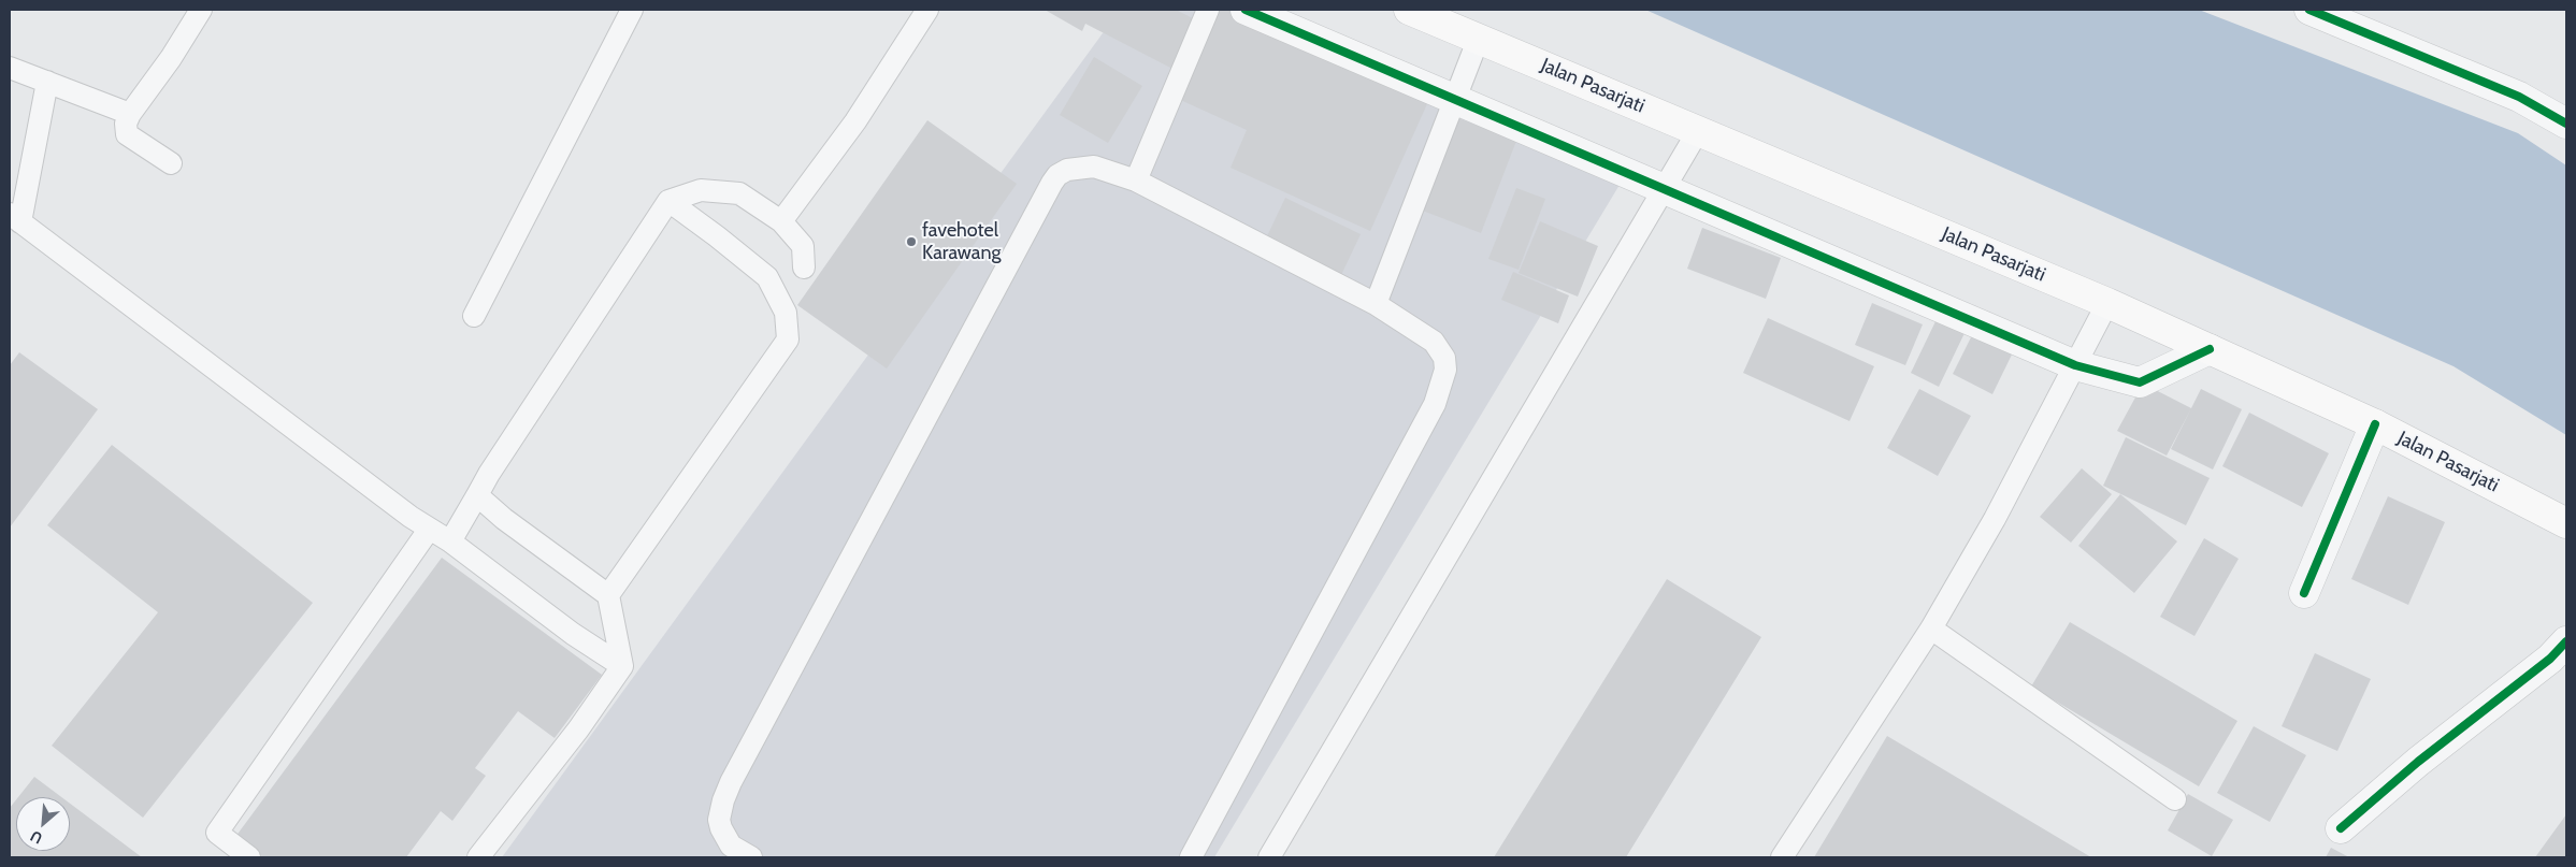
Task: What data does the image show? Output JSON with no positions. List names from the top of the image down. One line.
{"streets":{"main road":["Jalan Pasarjati"]},"places":["favehotel Karawang"],"north":"bottom left"}
